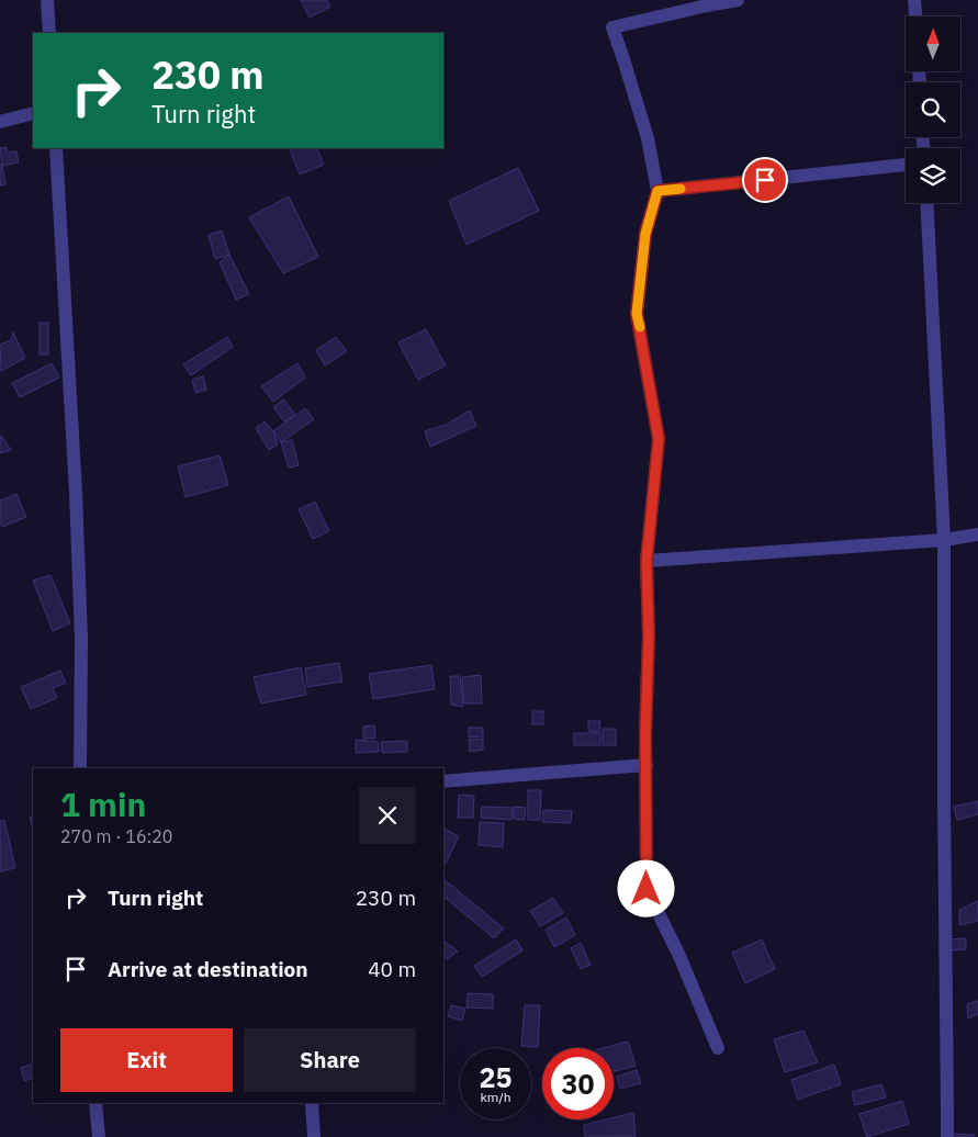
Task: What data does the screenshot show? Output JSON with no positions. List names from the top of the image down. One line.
{"north":"top","page":{"turn":["230 m","Turn right"],"heading":["1 min","270 m · 16:20"],"list":[{"name":"Turn right","value":"230 m"},{"name":"Arrive at destination","value":"40 m"}],"buttons":["Exit","Share"],"speed":"25 km/h","limit":"30"}}
